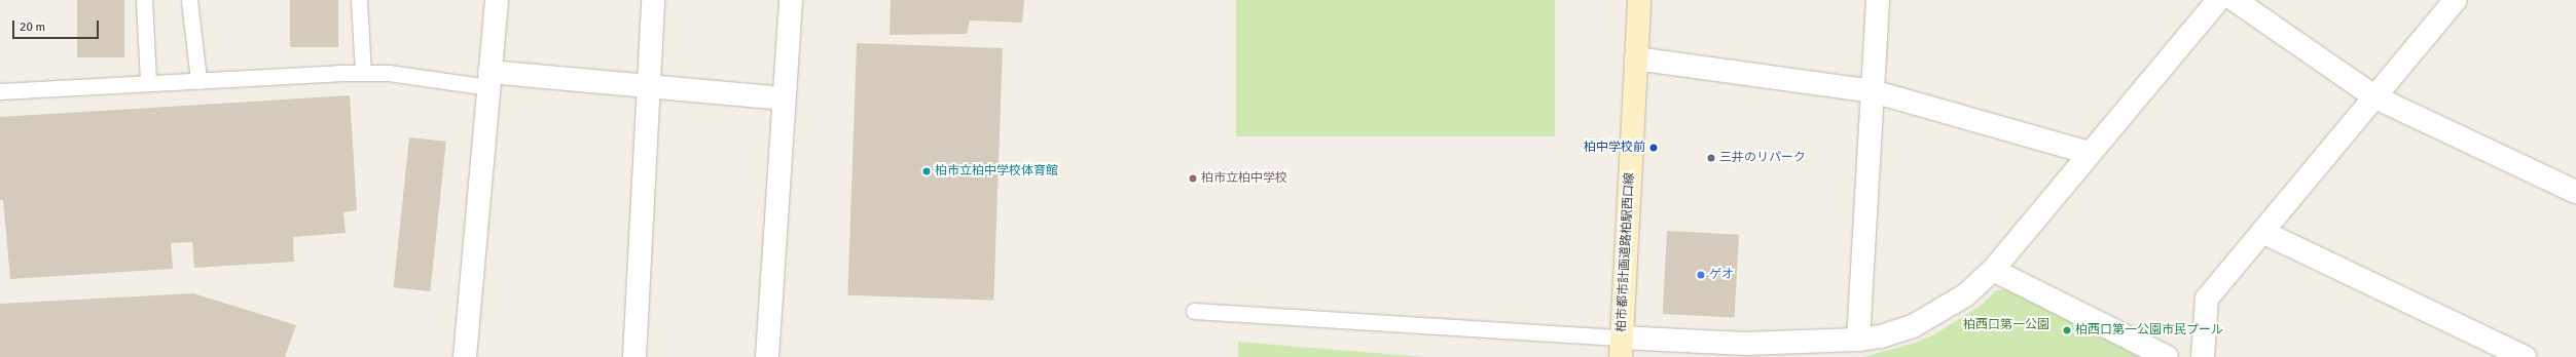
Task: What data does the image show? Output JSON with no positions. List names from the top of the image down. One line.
{"streets":{"street":["柏市都市計画道路柏駅西口線"]},"parks":["柏西口第一公園"],"places":["柏中学校前","三井のリパーク","柏市立柏中学校体育館","柏市立柏中学校","ゲオ","柏西口第一公園市民プール"],"scale_bar":"20 m"}
